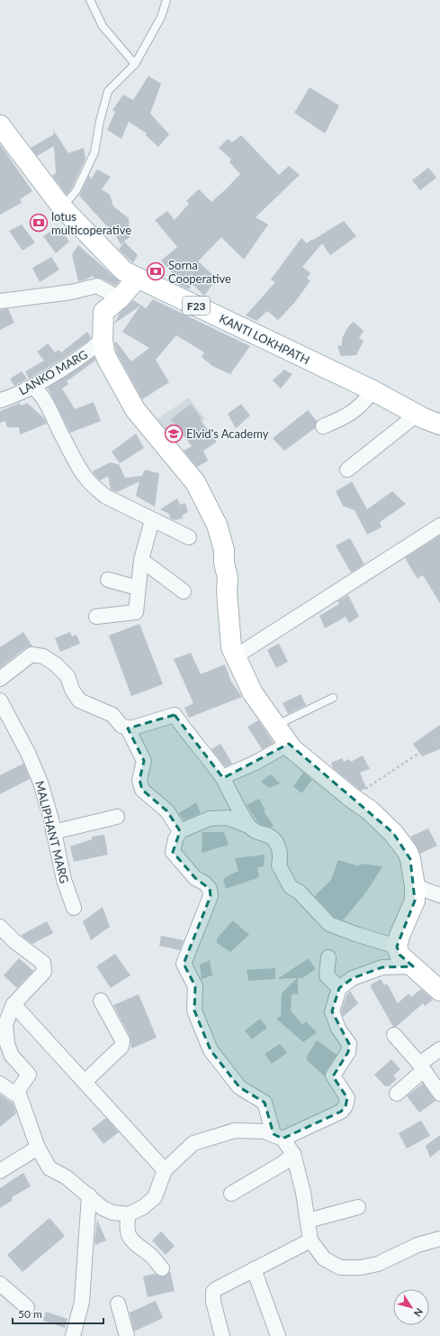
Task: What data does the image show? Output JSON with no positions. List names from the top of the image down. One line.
{"streets":{"main road":["F23","KANTI LOKHPATH"],"street":["LANKO MARG","MALIPHANT MARG"]},"places":{"bank":["lotus multicoperative","Sorna Cooperative"],"school or university":["Elvid's Academy"]},"scale_bar":"50 m","north":"bottom right"}
